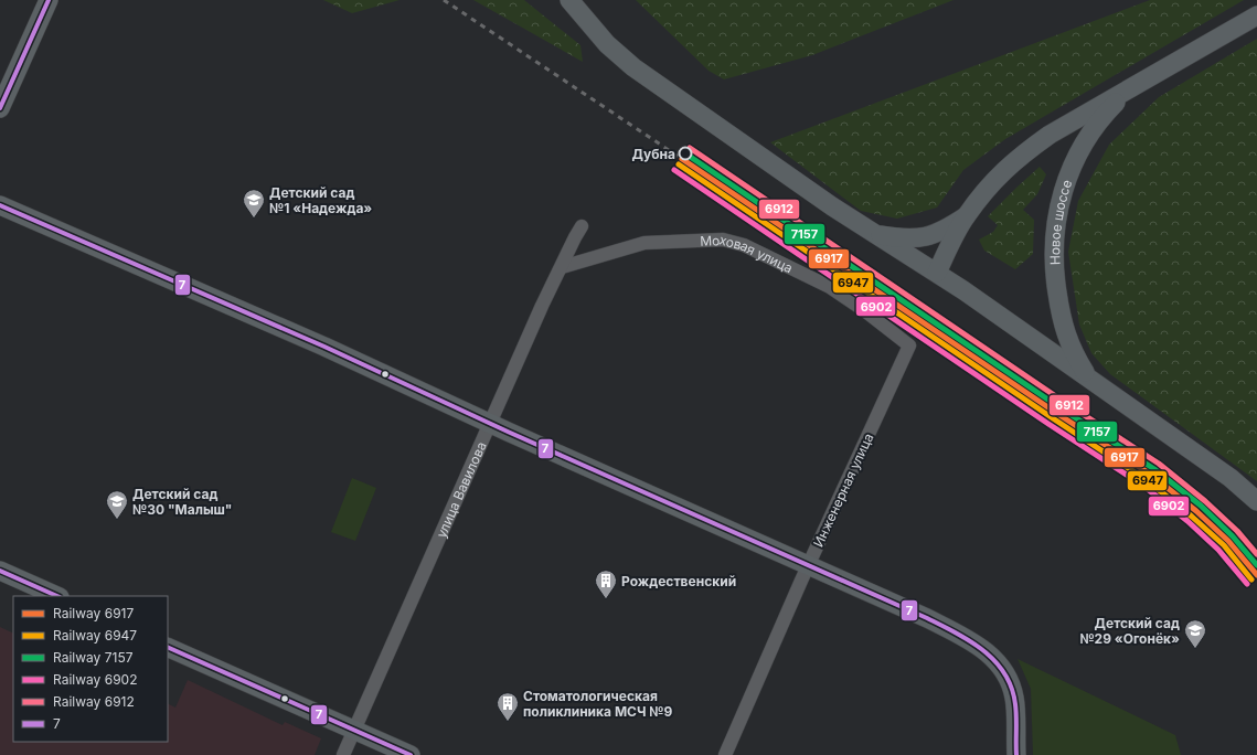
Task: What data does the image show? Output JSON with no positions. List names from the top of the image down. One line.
{"streets":{"main road":["Новое шоссе"],"street":["Моховая улица","улица Вавилова","Инженерная улица"]},"crossings":[["Моховая улица","улица Вавилова"],["Моховая улица","Инженерная улица"]],"places":{"other":["Дубна"],"school or university":["Детский сад №1 «Надежда»","Детский сад №30 \"Малыш\"","Детский сад №29 «Огонёк»"],"building":["Рождественский","Стоматологическая поликлиника МСЧ №9"]},"lines":["transit line 7","rail line 6912","rail line 7157","rail line 6917","rail line 6947","rail line 6902"],"legend":["Railway 6917","Railway 6947","Railway 7157","Railway 6902","Railway 6912","7"]}
